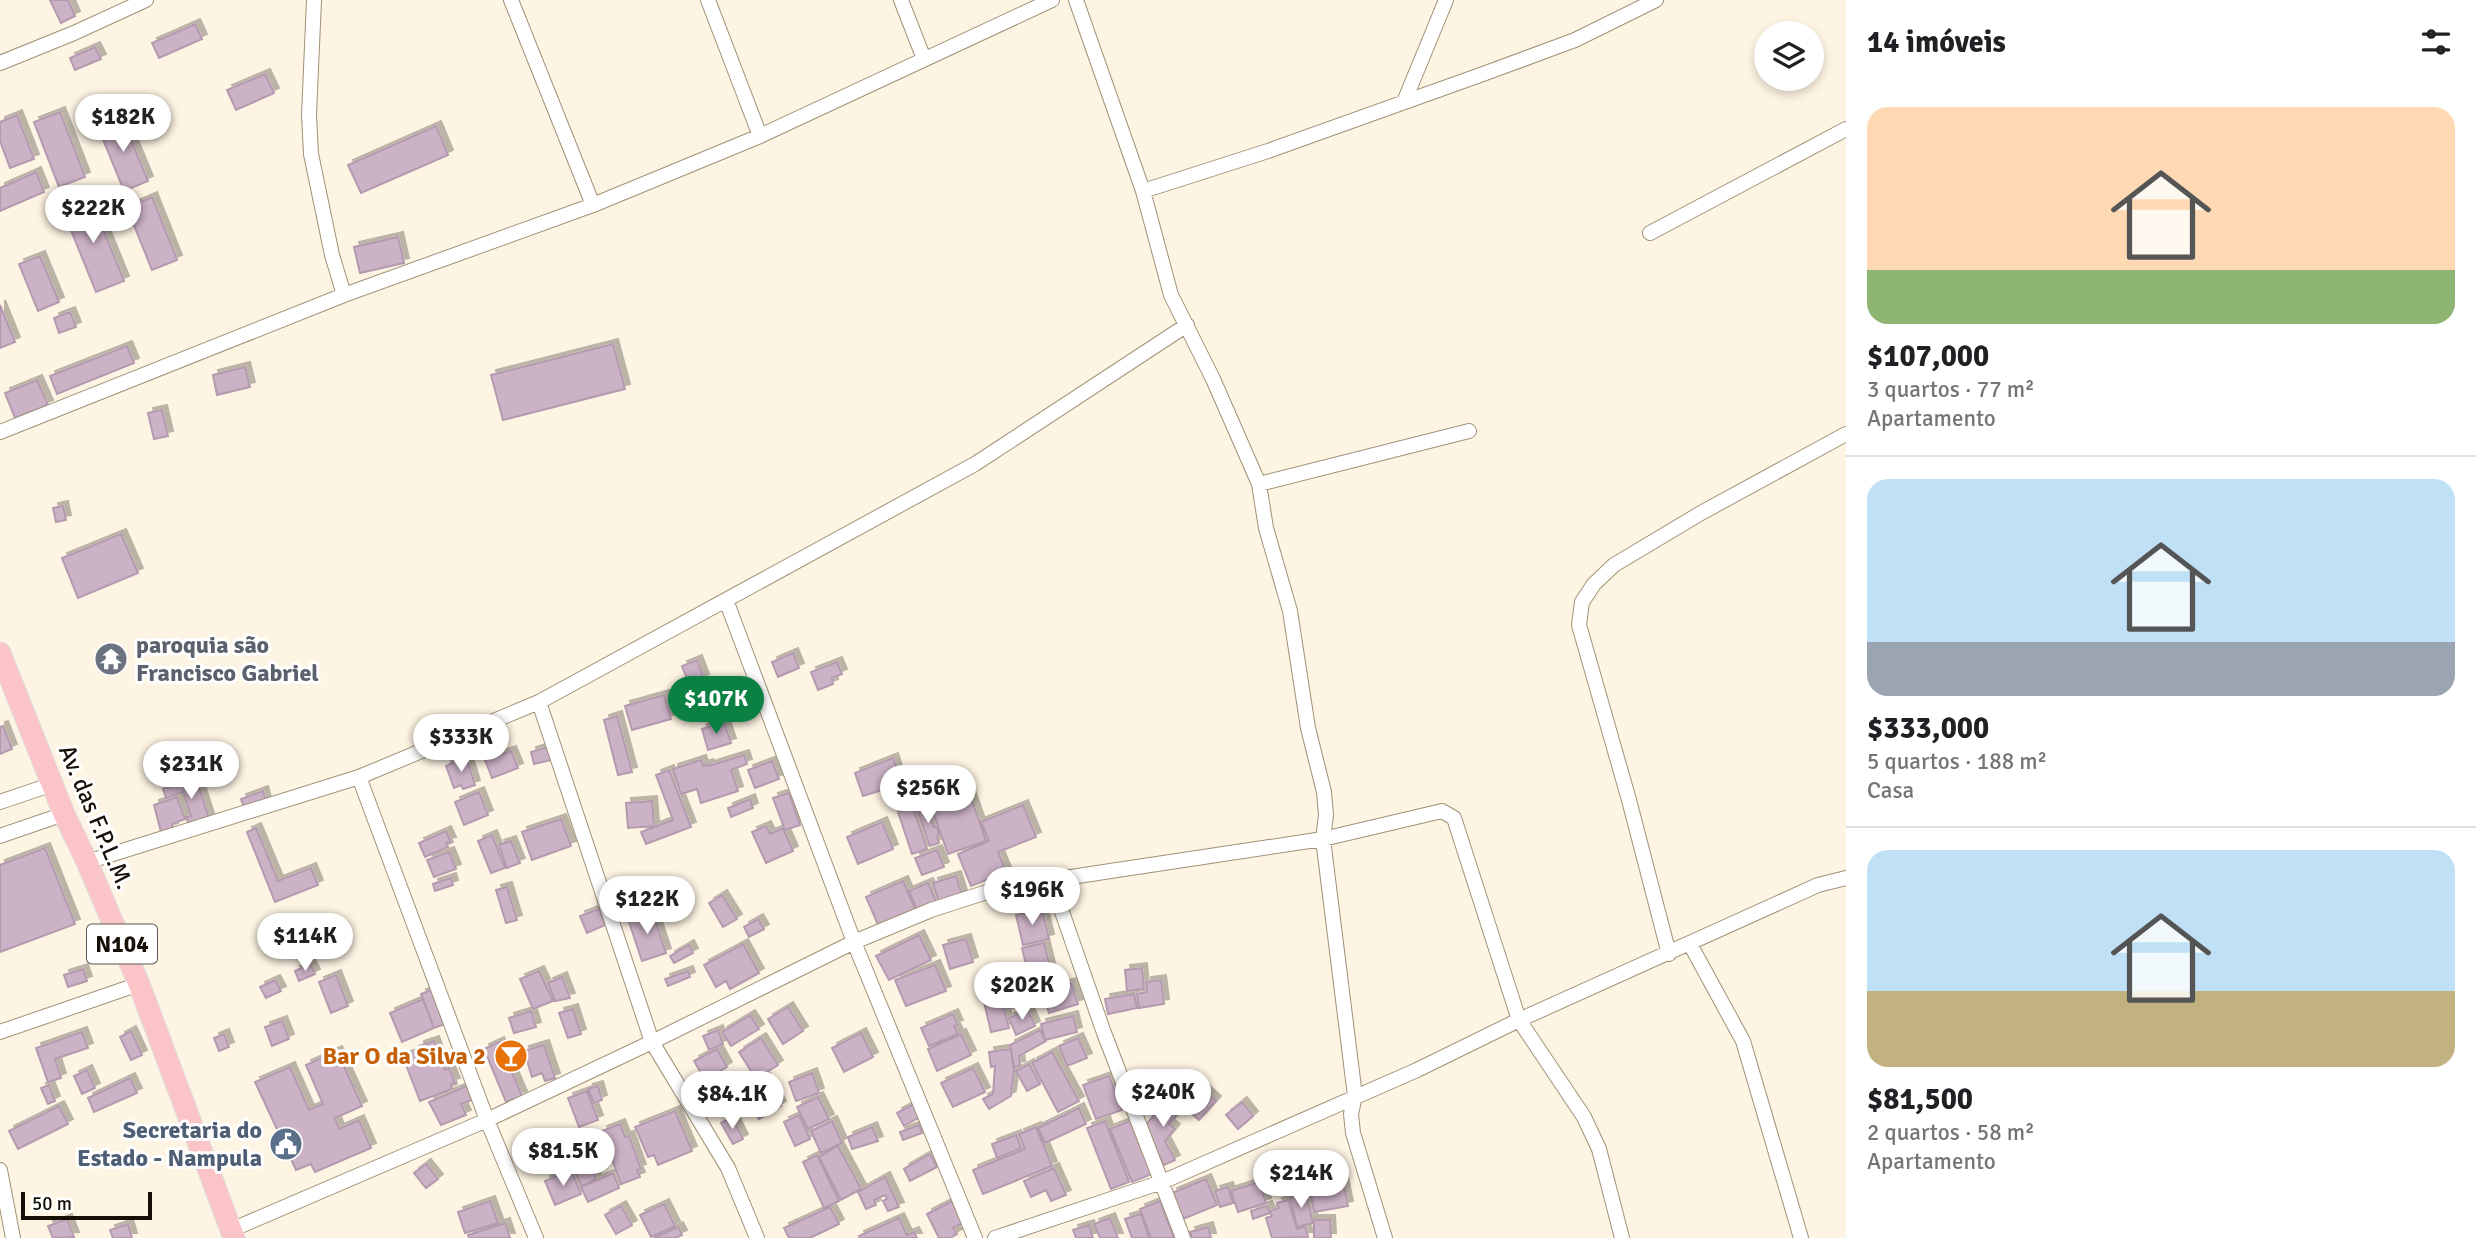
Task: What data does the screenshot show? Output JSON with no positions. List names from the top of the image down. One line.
{"streets":{"main road":["Av. das F.P.L.M.","N104"]},"places":{"temple":["paroquia são Francisco Gabriel"],"bar":["Bar O da Silva 2"],"public building":["Secretaria do Estado - Nampula"]},"scale_bar":"50 m","page":{"heading":"14 imóveis","list":[{"name":"$107,000","note":"3 quartos · 77 m² · Apartamento"},{"name":"$333,000","note":"5 quartos · 188 m² · Casa"},{"name":"$81,500","note":"2 quartos · 58 m² · Apartamento"}],"price":["$182K","$222K","$107K","$333K","$231K","$256K","$196K","$122K","$114K","$202K","$240K","$84.1K","$81.5K","$214K"],"scale":"50 m"}}
